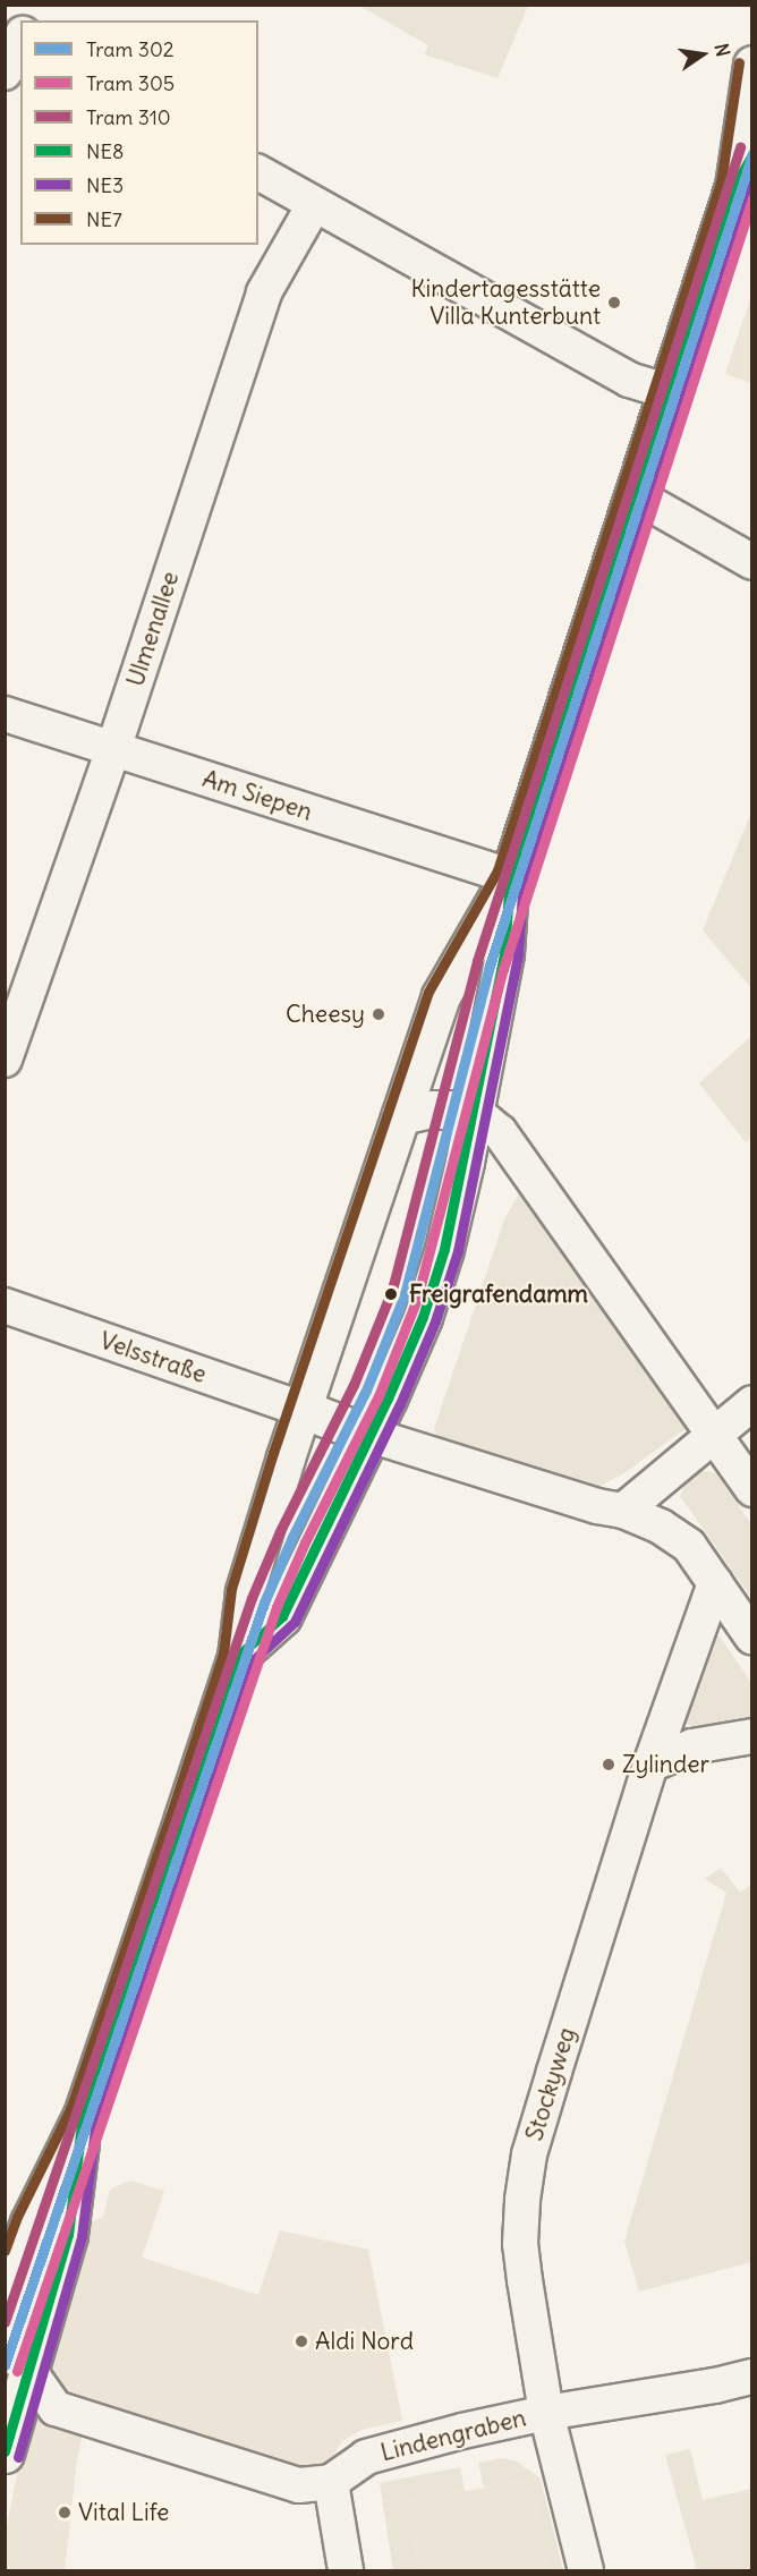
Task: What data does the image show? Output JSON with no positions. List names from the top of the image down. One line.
{"streets":{"street":["Ulmenallee","Am Siepen","Velsstraße","Stockyweg","Lindengraben"]},"crossings":[["Ulmenallee","Am Siepen"],["Stockyweg","Lindengraben"]],"places":["Kindertagesstätte Villa Kunterbunt","Cheesy","Freigrafendamm","Zylinder","Aldi Nord","Vital Life"],"lines":["transit line NE7","tram line 310","tram line 302","transit line NE8","transit line NE3","tram line 305"],"legend":["Tram 302","Tram 305","Tram 310","NE8","NE3","NE7"],"north":"right"}
